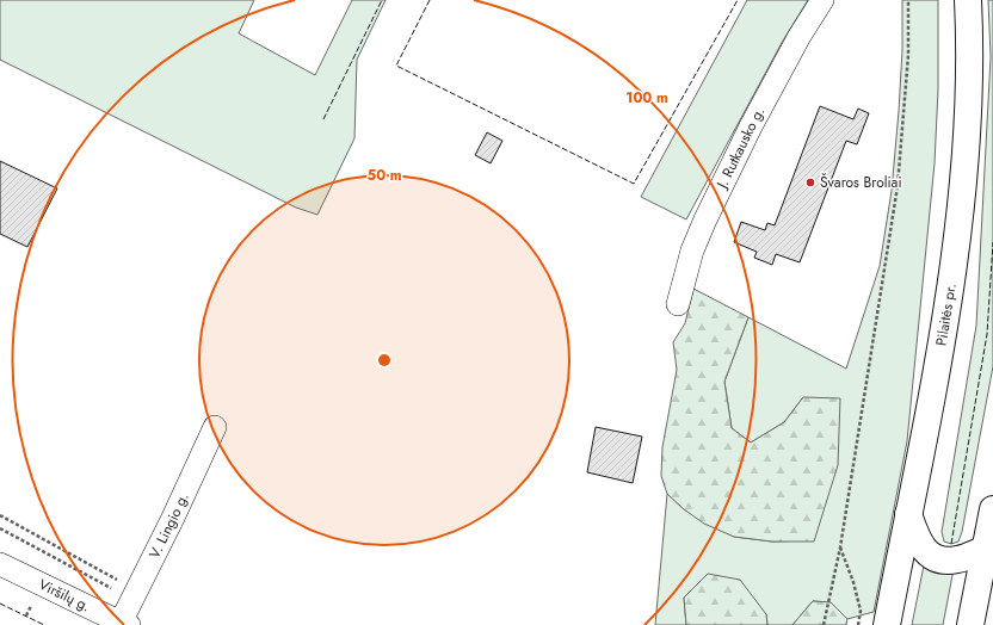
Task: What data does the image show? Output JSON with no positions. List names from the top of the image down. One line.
{"streets":{"main road":["Pilaitės pr."],"street":["J. Rutkausko g.","V. Lingio g.","Viršilų g."]},"crossings":[["V. Lingio g.","Viršilų g."]],"places":["Švaros Broliai"],"rings":["100 m","50 m"]}
